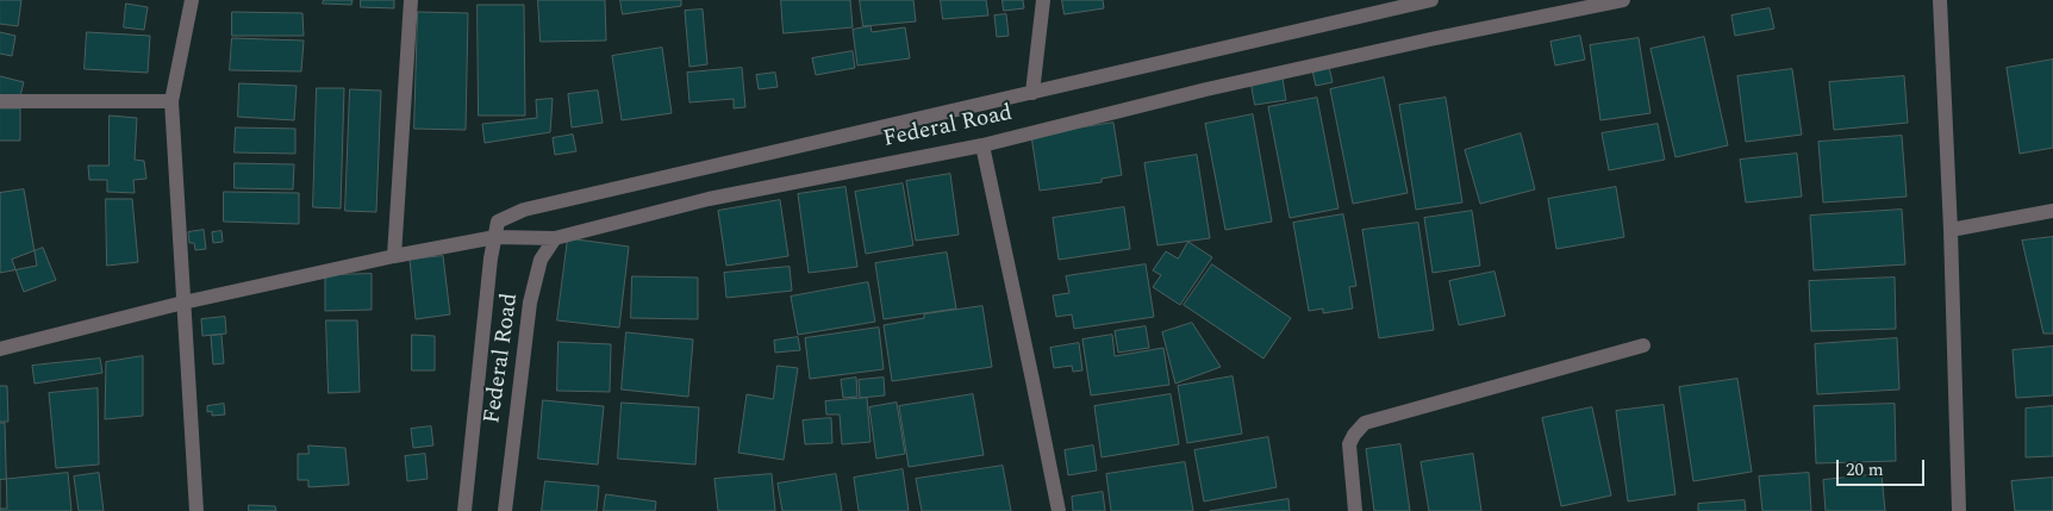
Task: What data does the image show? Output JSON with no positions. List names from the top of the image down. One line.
{"streets":{"street":["Federal Road"]},"scale_bar":"20 m"}
